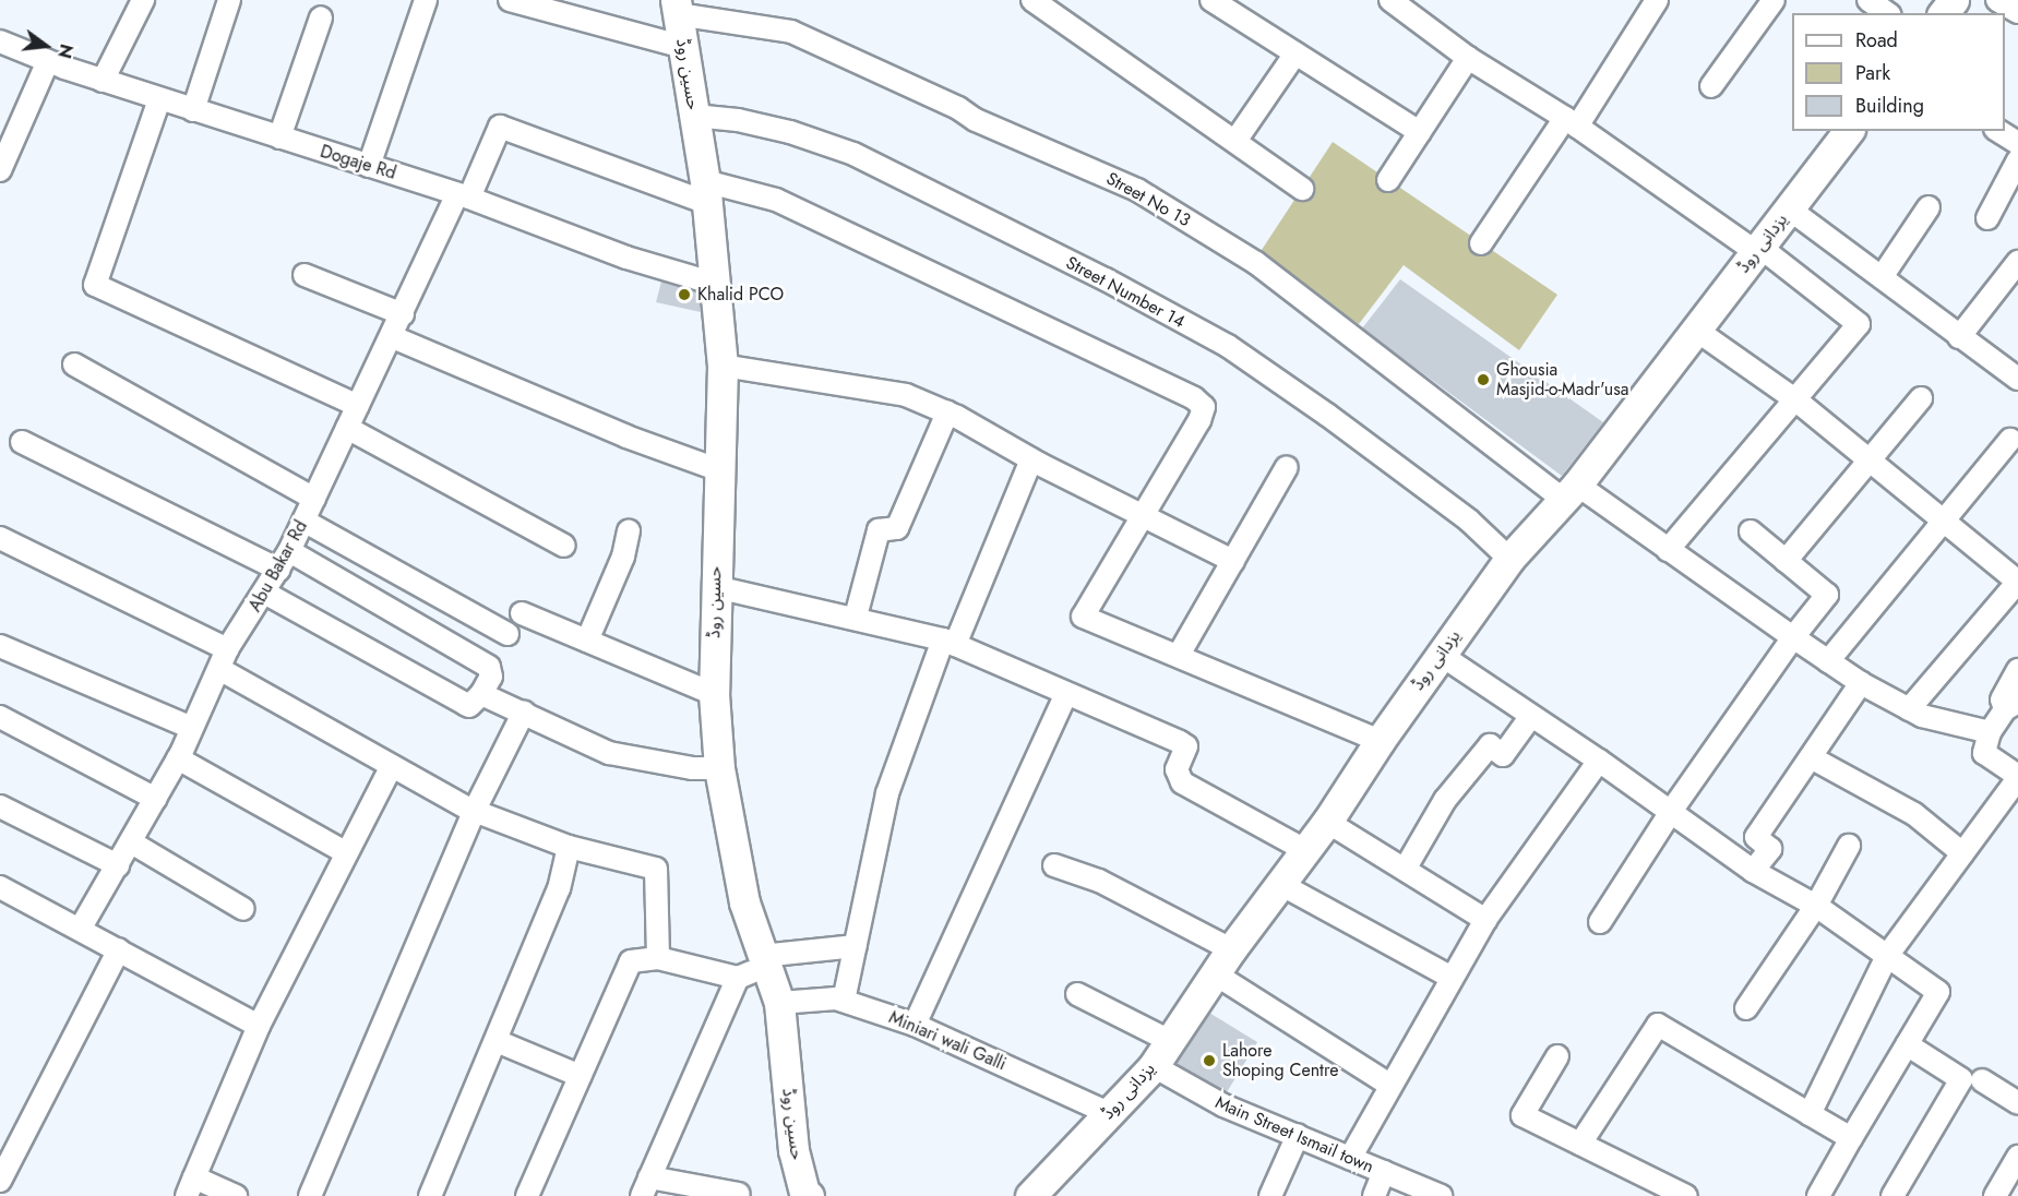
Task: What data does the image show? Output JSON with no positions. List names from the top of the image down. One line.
{"streets":{"street":["حسین روڈ","Dogaje Rd","Street No 13","یزدانی روڈ","Street Number 14","Abu Bakar Rd","Miniari wali Galli","Main Street Ismail town"]},"crossings":[["حسین روڈ","Dogaje Rd"],["حسین روڈ","Street No 13"],["حسین روڈ","Street Number 14"],["حسین روڈ","Abu Bakar Rd"],["حسین روڈ","Miniari wali Galli"],["Dogaje Rd","Abu Bakar Rd"],["Street No 13","یزدانی روڈ"],["یزدانی روڈ","Street Number 14"],["یزدانی روڈ","Miniari wali Galli"],["یزدانی روڈ","Main Street Ismail town"]],"places":["Khalid PCO","Ghousia Masjid-o-Madr'usa","Lahore Shoping Centre"],"legend":["Road","Park","Building"],"north":"right"}
